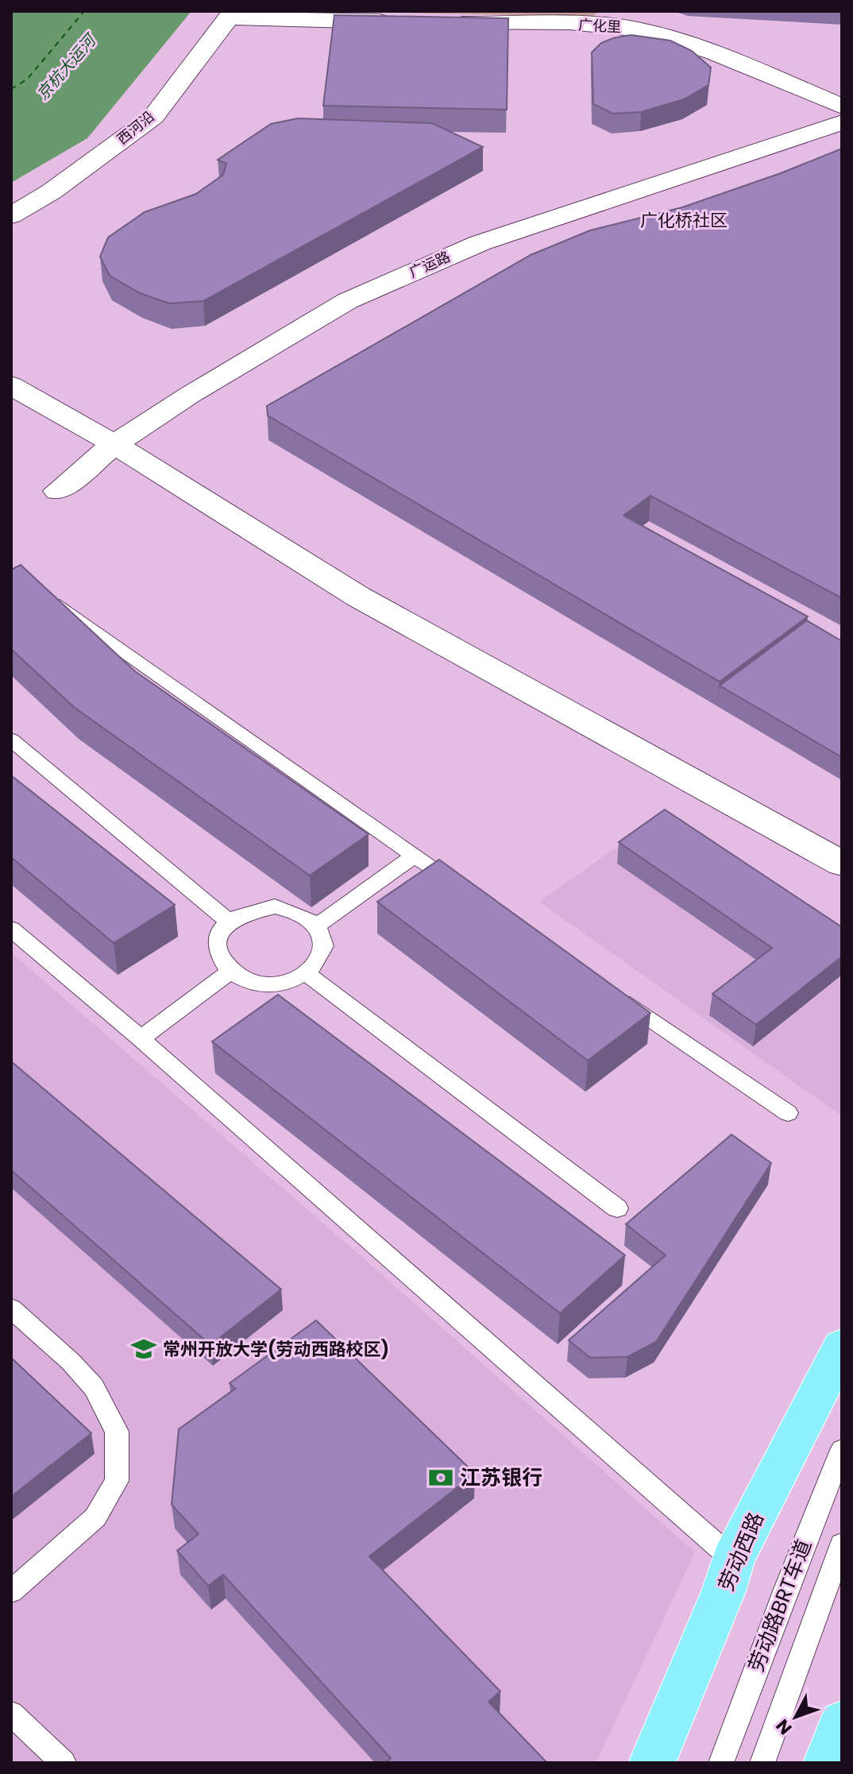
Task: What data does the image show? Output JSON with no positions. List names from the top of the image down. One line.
{"streets":{"main road":["劳动西路"],"street":["广化里","西河沿","广运路"],"lane":["劳动路BRT车道"]},"districts":["广化桥社区"],"water":["京杭大运河"],"places":{"school or university":["常州开放大学(劳动西路校区)"],"bank":["江苏银行"]},"north":"bottom left"}
